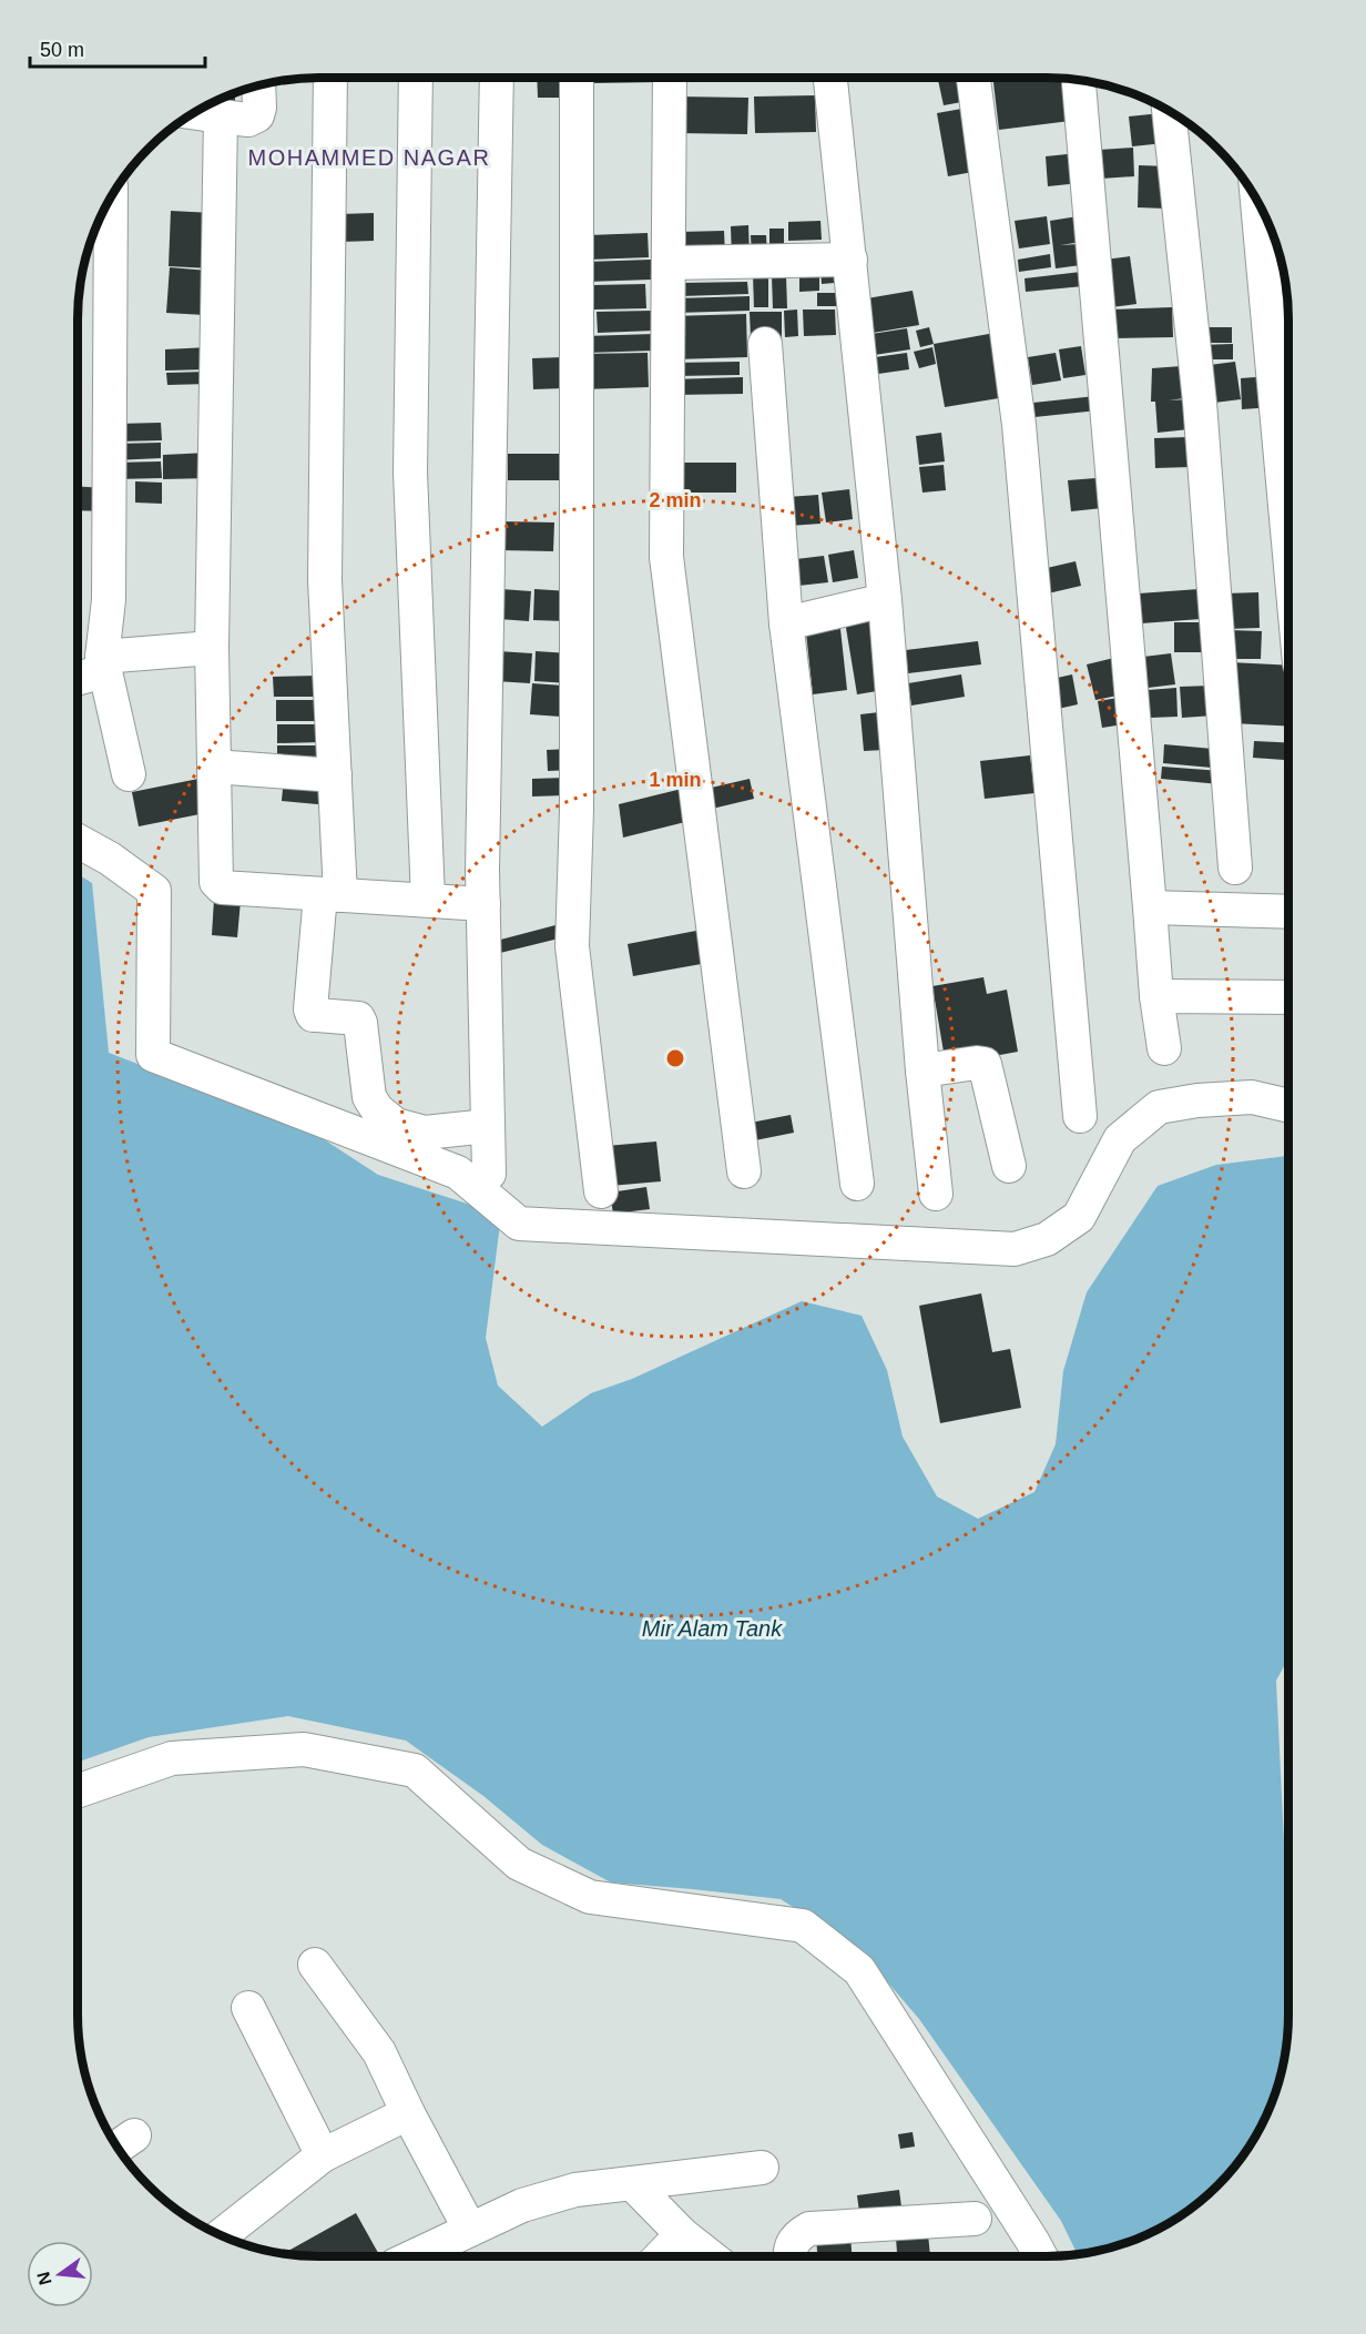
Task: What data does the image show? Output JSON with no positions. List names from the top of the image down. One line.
{"districts":["MOHAMMED NAGAR"],"water":["Mir Alam Tank"],"scale_bar":"50 m","north":"left","rings":["2 min","1 min"]}
